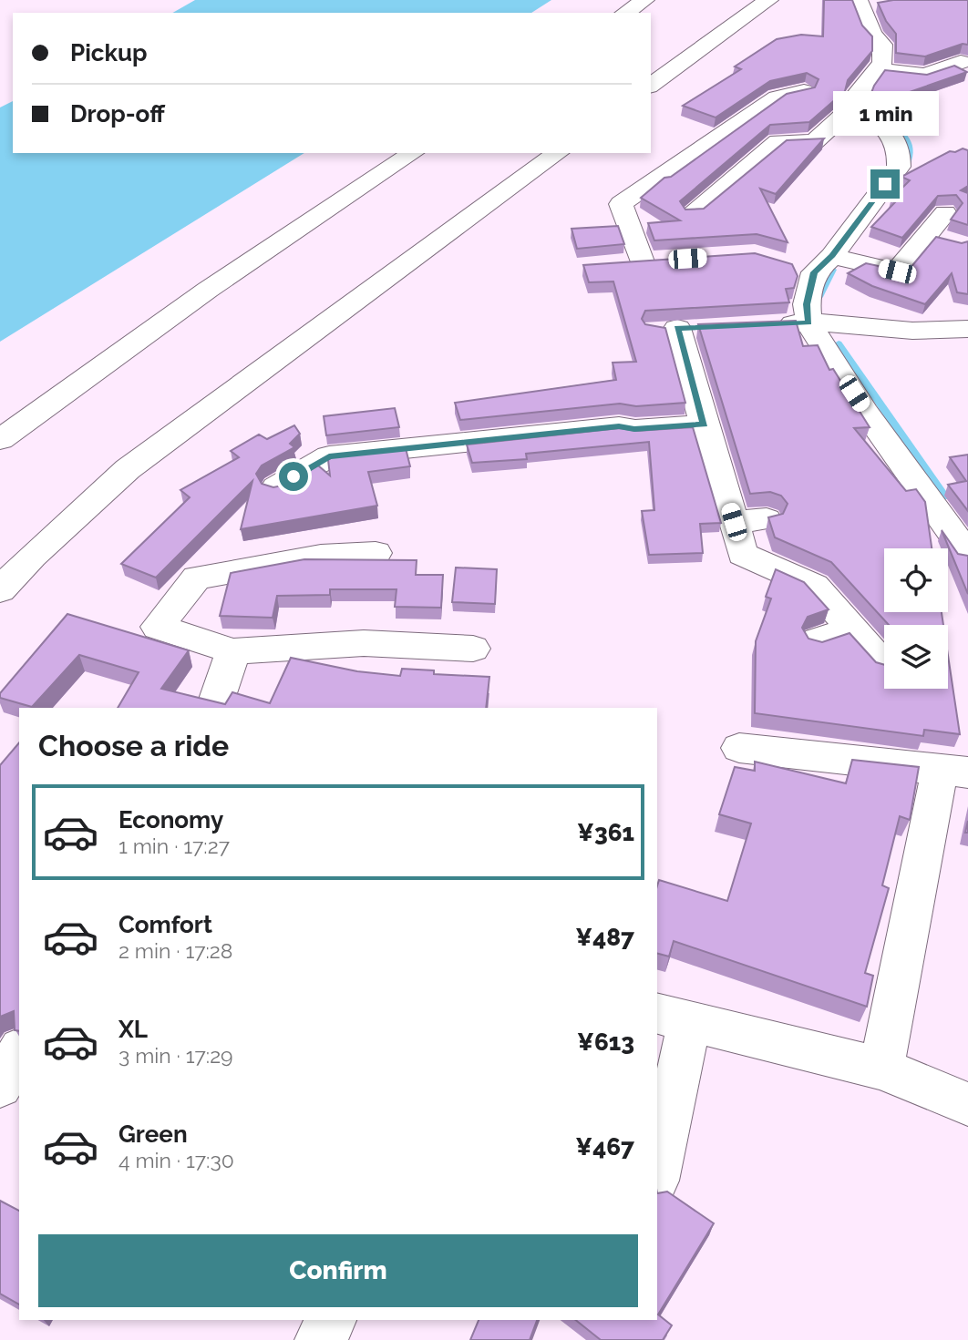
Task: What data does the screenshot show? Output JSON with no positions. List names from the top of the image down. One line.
{"page":{"banner":["Pickup","Drop-off"],"bubble":"1 min","heading":"Choose a ride","list":[{"name":"Economy","note":"1 min · 17:27","value":"¥361"},{"name":"Comfort","note":"2 min · 17:28","value":"¥487"},{"name":"XL","note":"3 min · 17:29","value":"¥613"},{"name":"Green","note":"4 min · 17:30","value":"¥467"}],"buttons":"Confirm"}}
